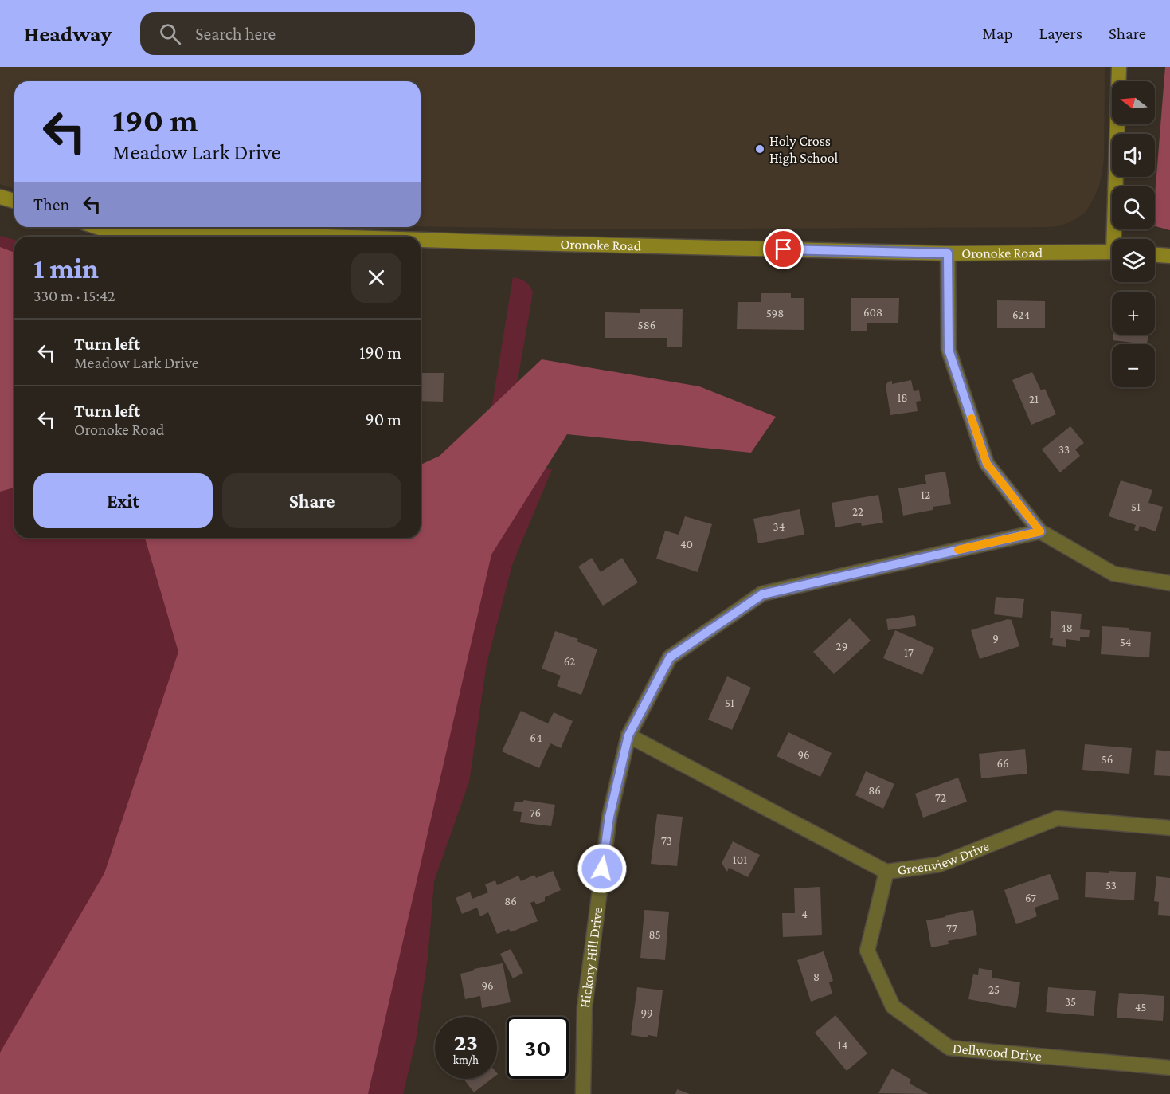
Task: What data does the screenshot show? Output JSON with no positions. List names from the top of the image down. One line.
{"streets":{"street":["Oronoke Road","Greenview Drive","Hickory Hill Drive","Dellwood Drive"]},"crossings":[["Greenview Drive","Hickory Hill Drive"],["Greenview Drive","Dellwood Drive"]],"places":["Holy Cross High School"],"house_numbers":["608","598","624","586","18","21","33","12","51","22","34","40","48","9","54","29","17","62","51","64","96","56","66","86","72","76","73","101","53","67","86","4","77","85","8","96","25","35","45","99","14"],"north":"left","page":{"header":"Headway","search":"Search here","nav":["Map","Layers","Share"],"map_buttons":["+","−"],"turn":["190 m","Meadow Lark Drive"],"then":"Then","heading":["1 min","330 m · 15:42"],"list":[{"name":"Turn left","note":"Meadow Lark Drive","value":"190 m"},{"name":"Turn left","note":"Oronoke Road","value":"90 m"}],"buttons":["Exit","Share"],"speed":"23 km/h","limit":"30"}}
